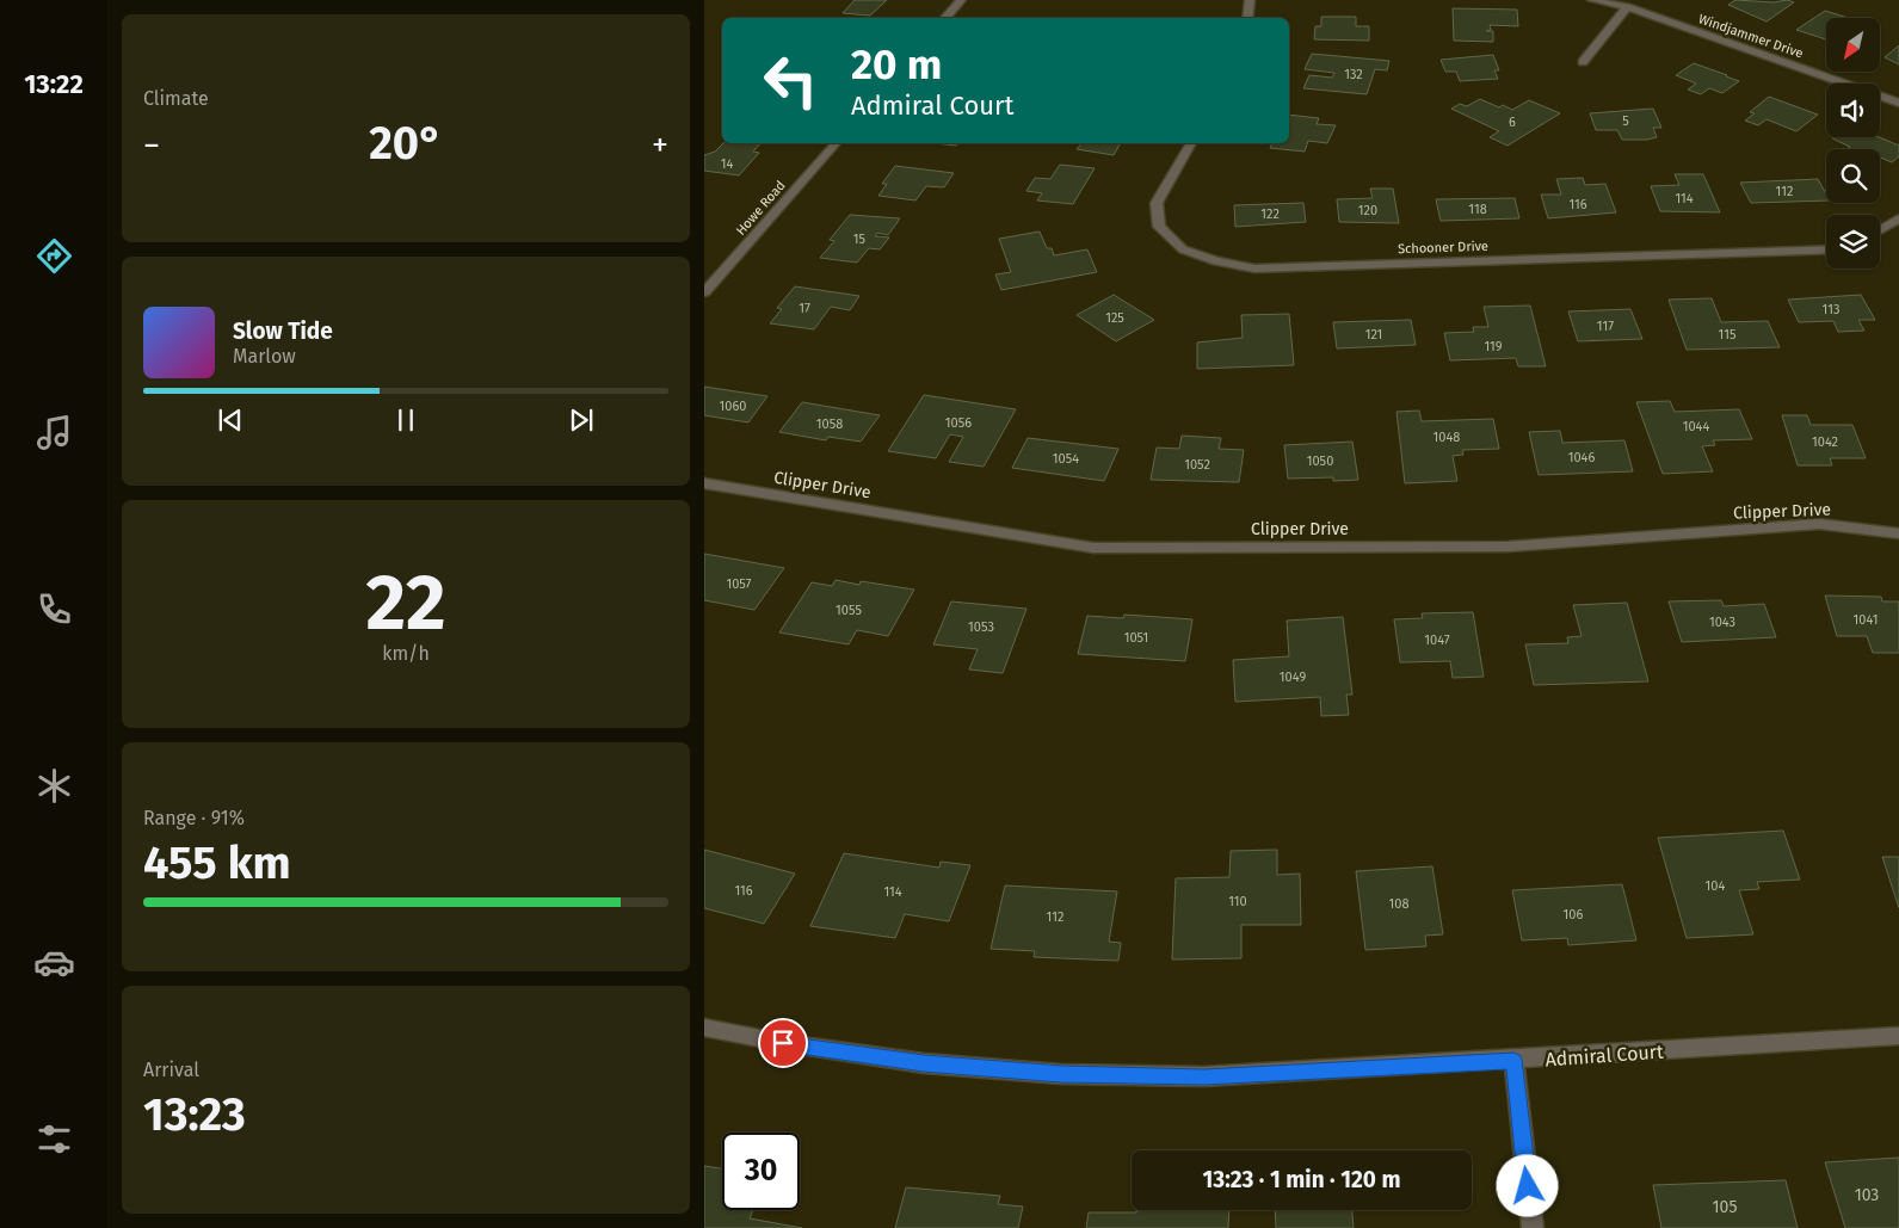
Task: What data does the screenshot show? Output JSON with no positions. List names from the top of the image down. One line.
{"streets":{"street":["Windjammer Drive","Howe Road","Schooner Drive","Clipper Drive","Admiral Court"]},"house_numbers":["132","5","6","14","112","114","116","118","120","122","15","17","113","125","117","121","115","119","1060","1056","1058","1044","1048","1042","1046","1054","1050","1052","1057","1055","1041","1043","1053","1051","1047","1049","104","116","114","110","108","106","112","103","105"],"north":"bottom left","page":{"tabs":"13:22","tile":["Climate",["22","km/h"],["Range · 91%","455 km"],["Arrival","13:23"]],"turn":["20 m","Admiral Court"],"heat":["−","20°","+"],"song":["Slow Tide","Marlow"],"limit":"30","trip":"13:23 · 1 min · 120 m"}}
